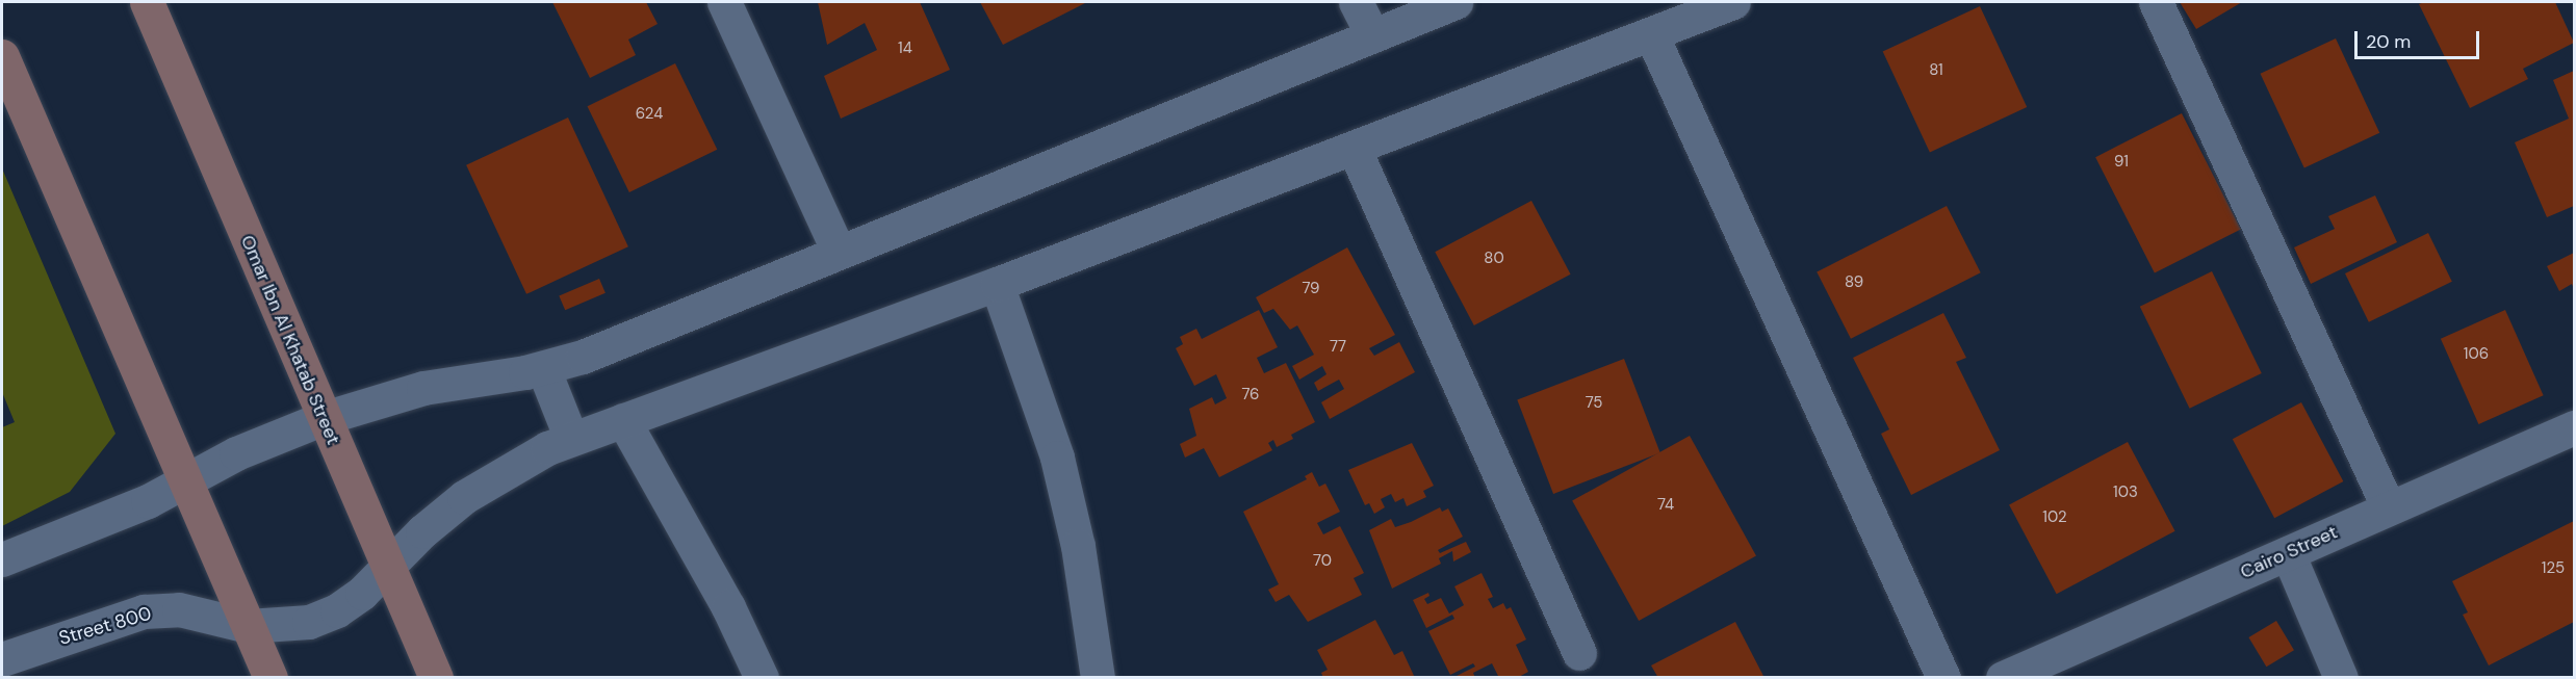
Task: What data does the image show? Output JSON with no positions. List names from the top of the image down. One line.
{"streets":{"street":["Omar Ibn Al Khatab Street","Cairo Street","Street 800"]},"crossings":[["Omar Ibn Al Khatab Street","Street 800"]],"house_numbers":["14","81","624","91","80","89","79","77","106","76","75","103","74","102","70","125"],"scale_bar":"20 m"}
